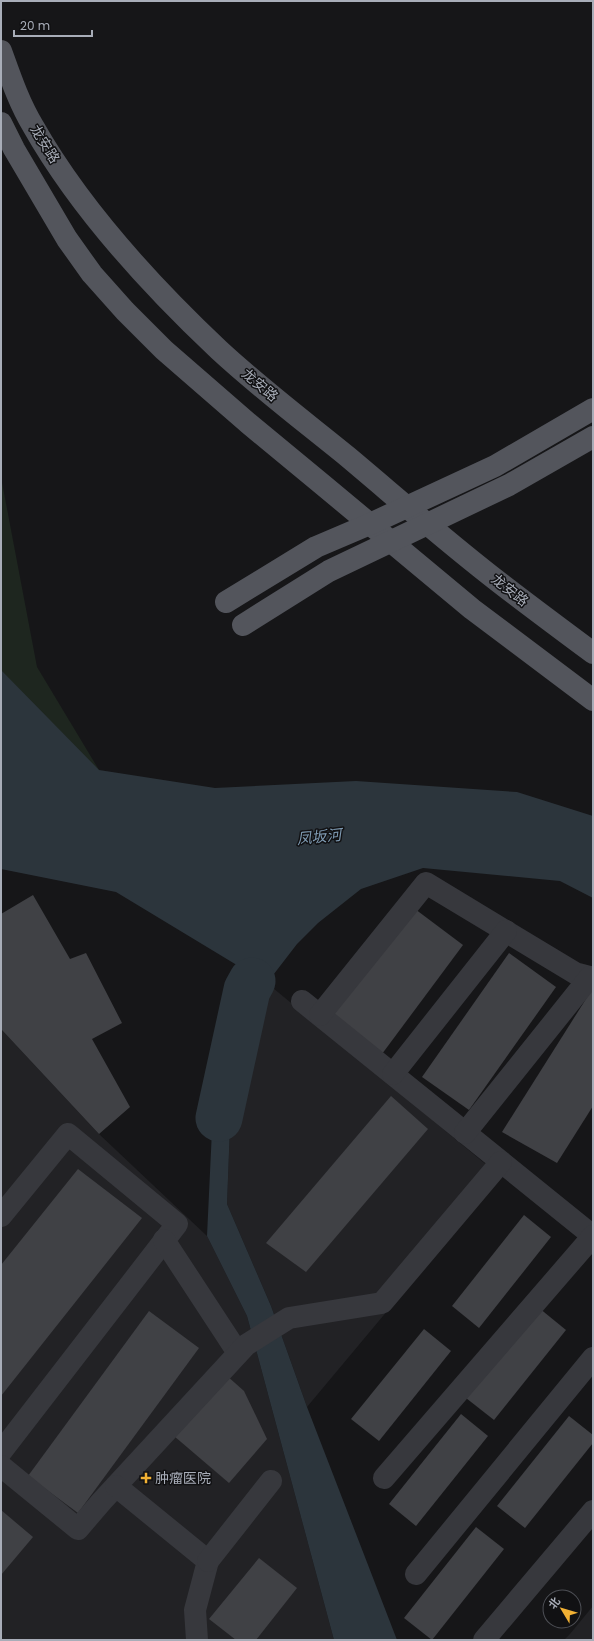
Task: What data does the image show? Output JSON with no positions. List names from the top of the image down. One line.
{"streets":{"main road":["龙安路"]},"water":["凤坂河"],"places":{"health":["肿瘤医院"]},"scale_bar":"20 m","north":"top left"}
